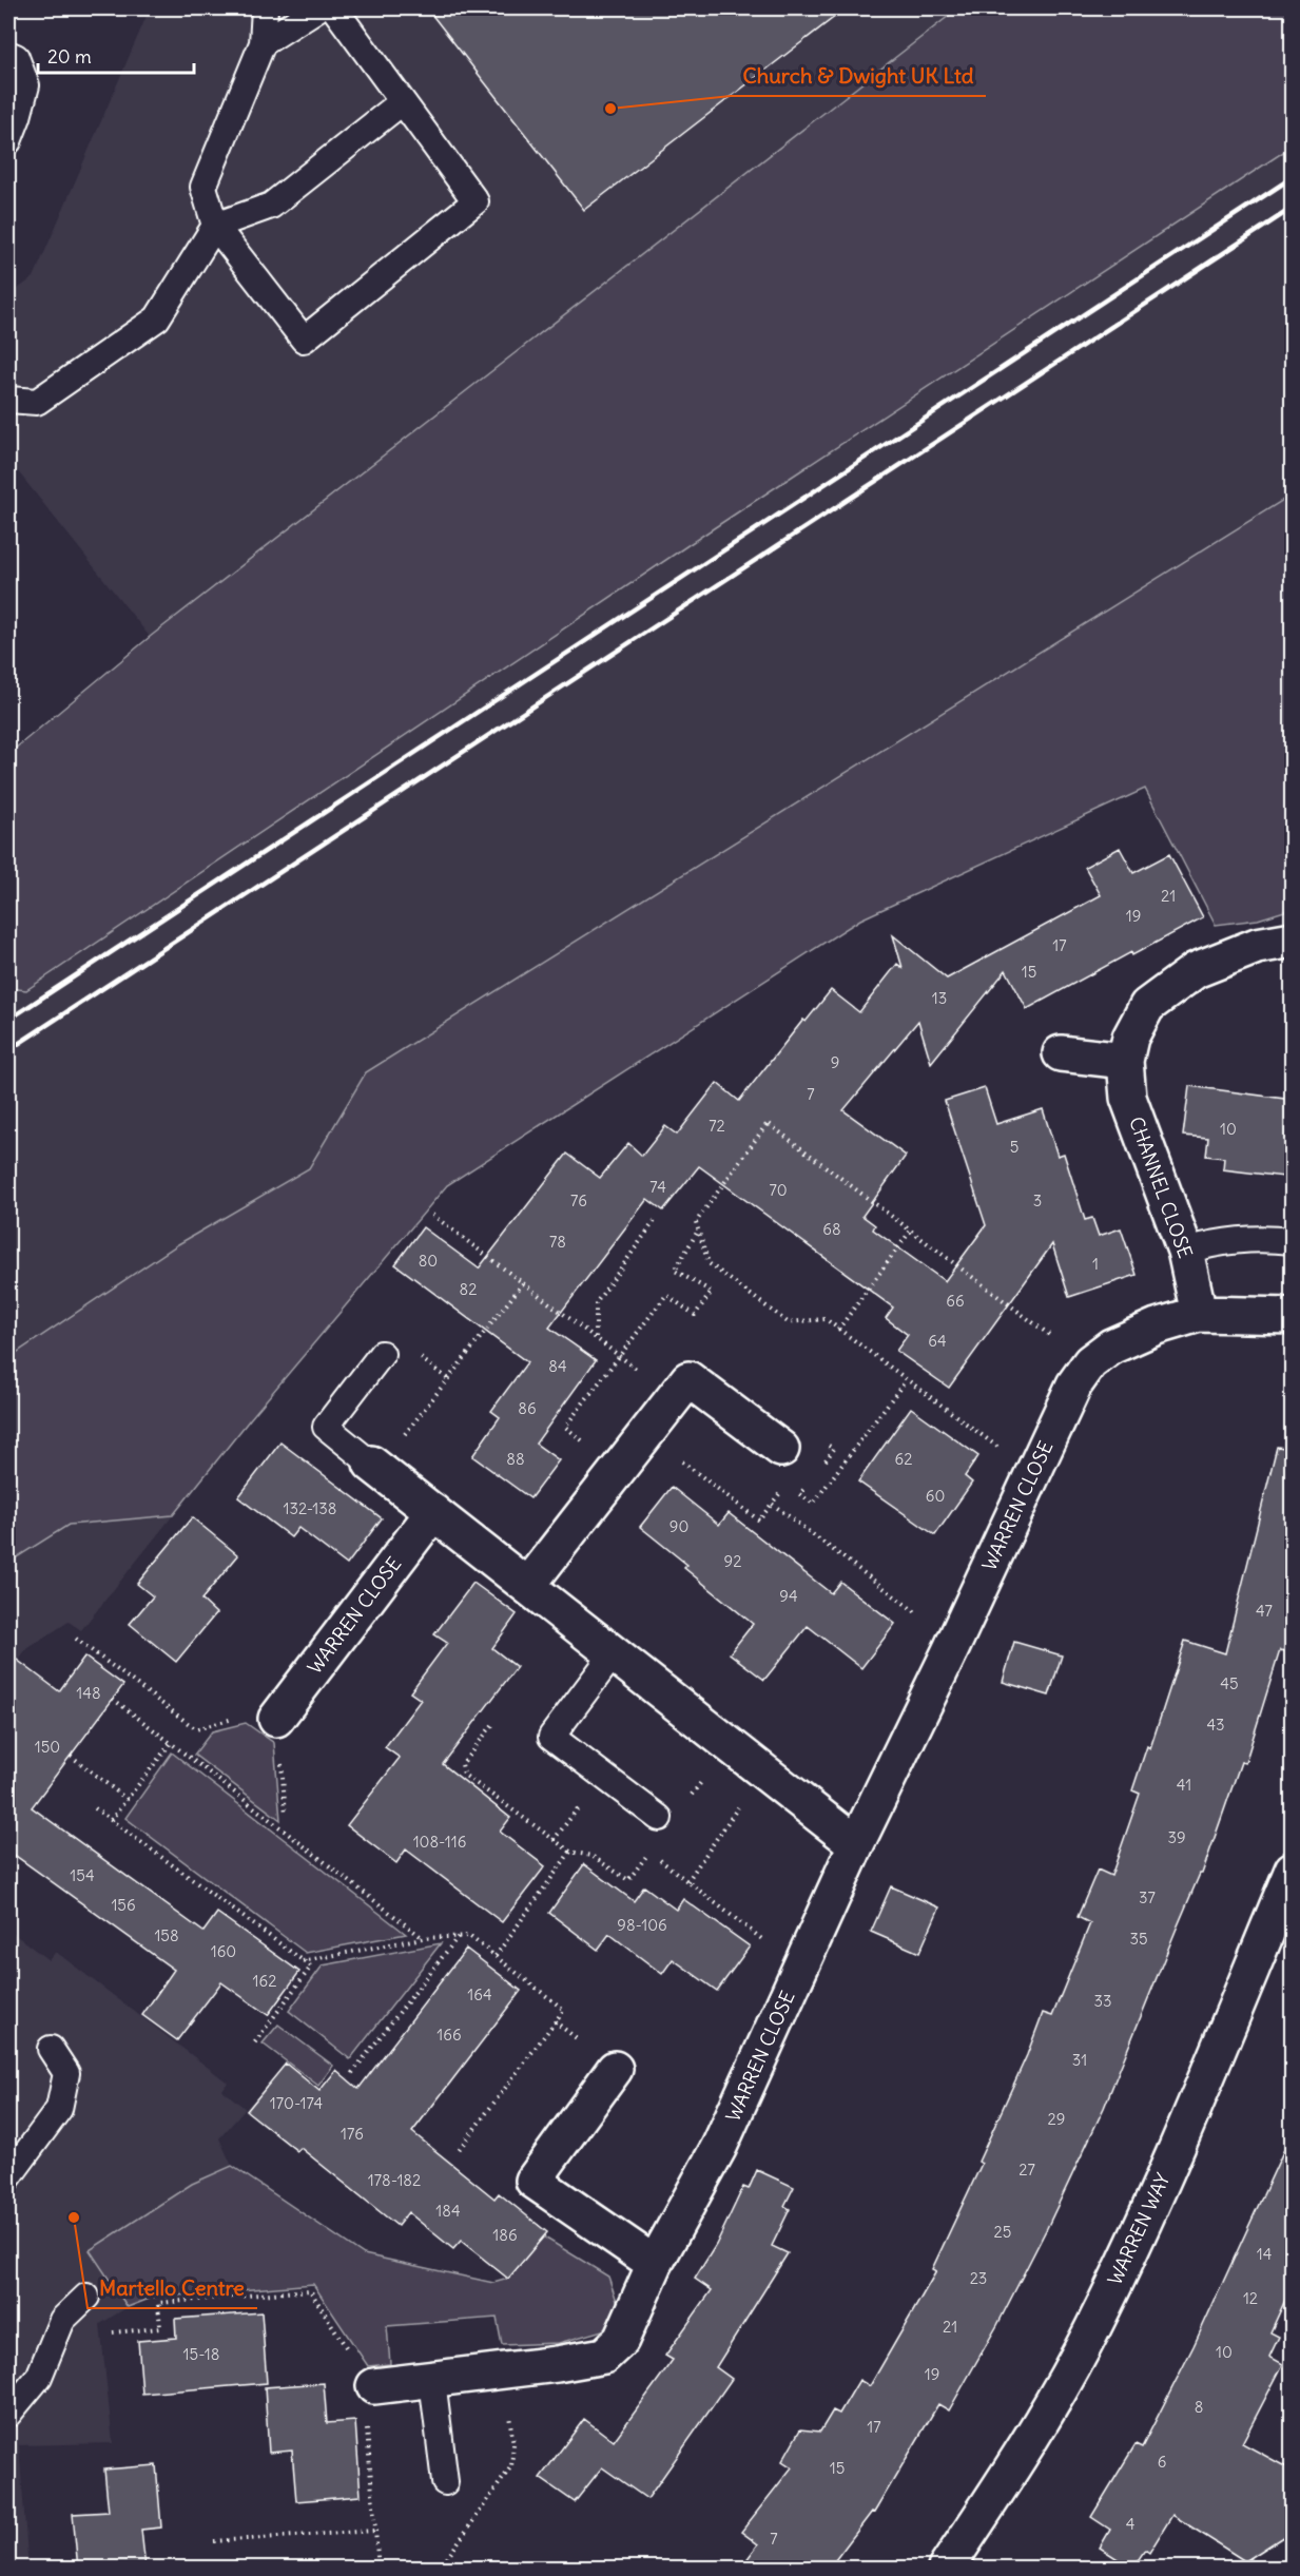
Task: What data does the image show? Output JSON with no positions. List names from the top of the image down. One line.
{"streets":{"street":["CHANNEL CLOSE","WARREN CLOSE","WARREN WAY"]},"crossings":[["CHANNEL CLOSE","WARREN CLOSE"]],"places":["Church & Dwight UK Ltd","Martello Centre"],"house_numbers":["21","19","17","15","13","9","7","72","10","5","74","70","76","3","68","78","80","1","82","66","64","84","86","88","62","60","132-138","90","92","94","47","45","148","43","150","41","39","108-116","154","37","156","98-106","158","35","160","162","164","33","166","31","170-174","29","176","27","178-182","184","25","186","14","23","12","21","10","15-18","19","8","17","6","15","4","7"],"scale_bar":"20 m"}
